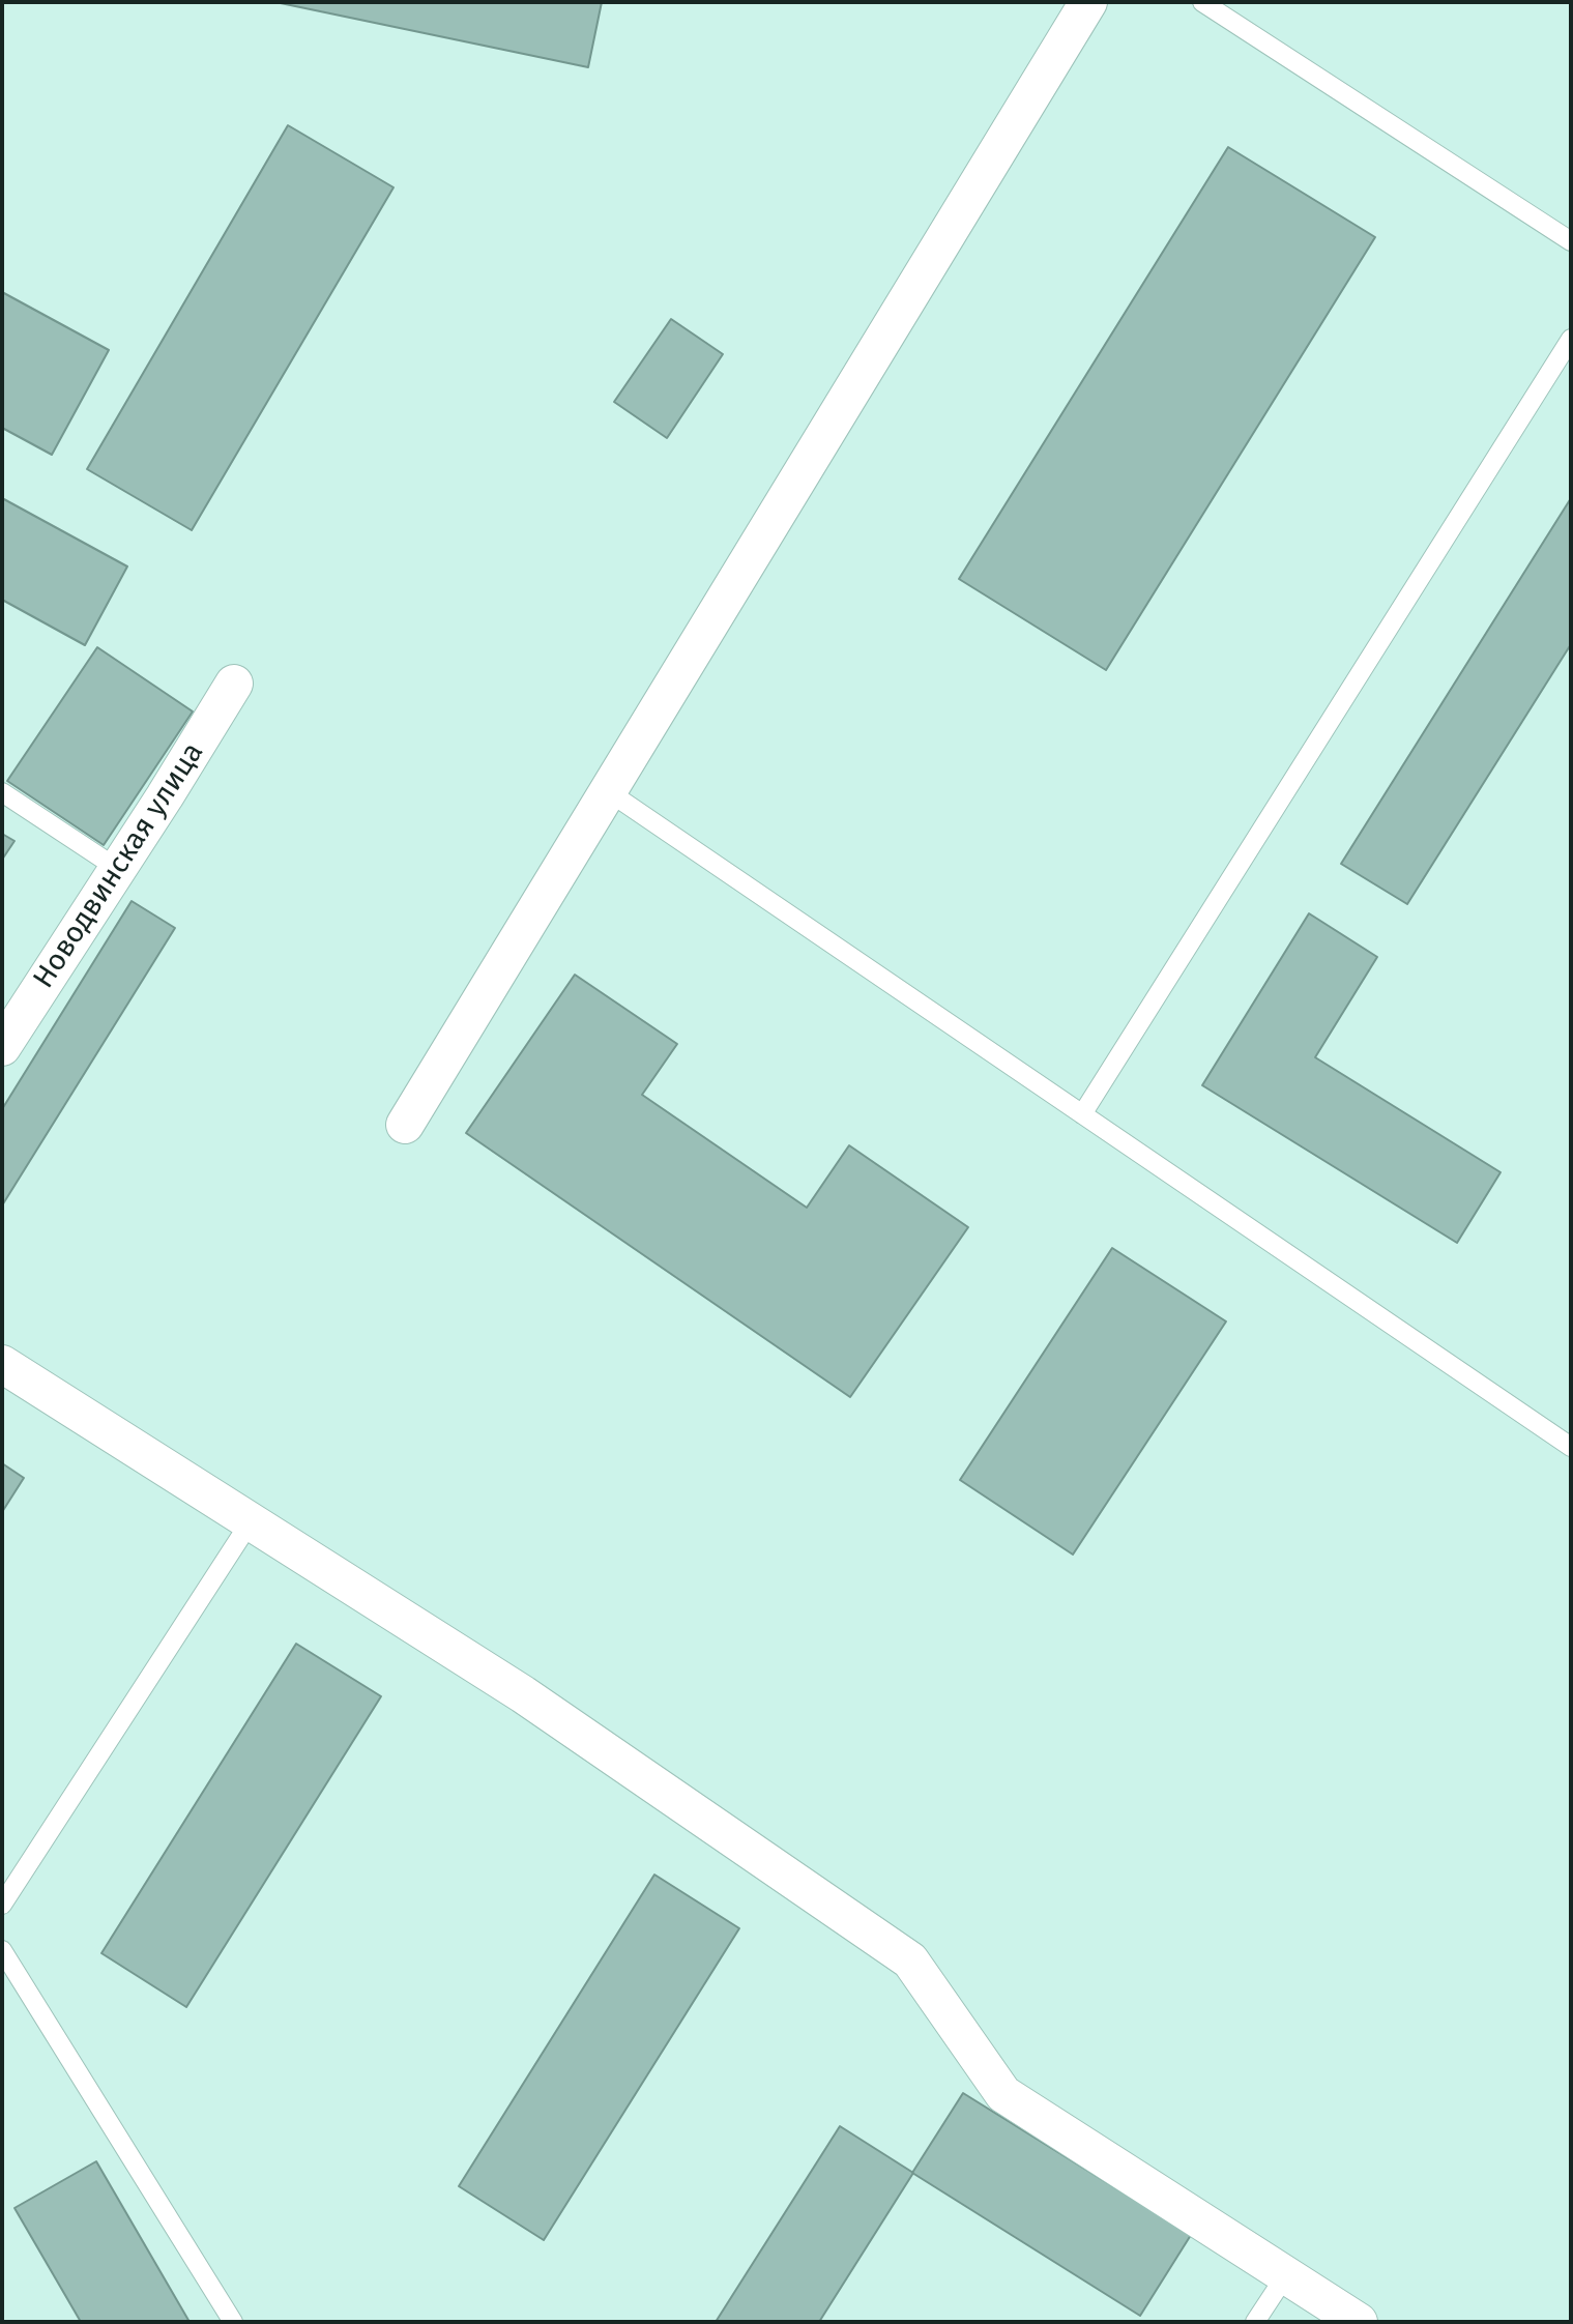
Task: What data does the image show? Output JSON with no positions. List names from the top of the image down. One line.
{"streets":{"street":["Новодвинская улица"]}}
